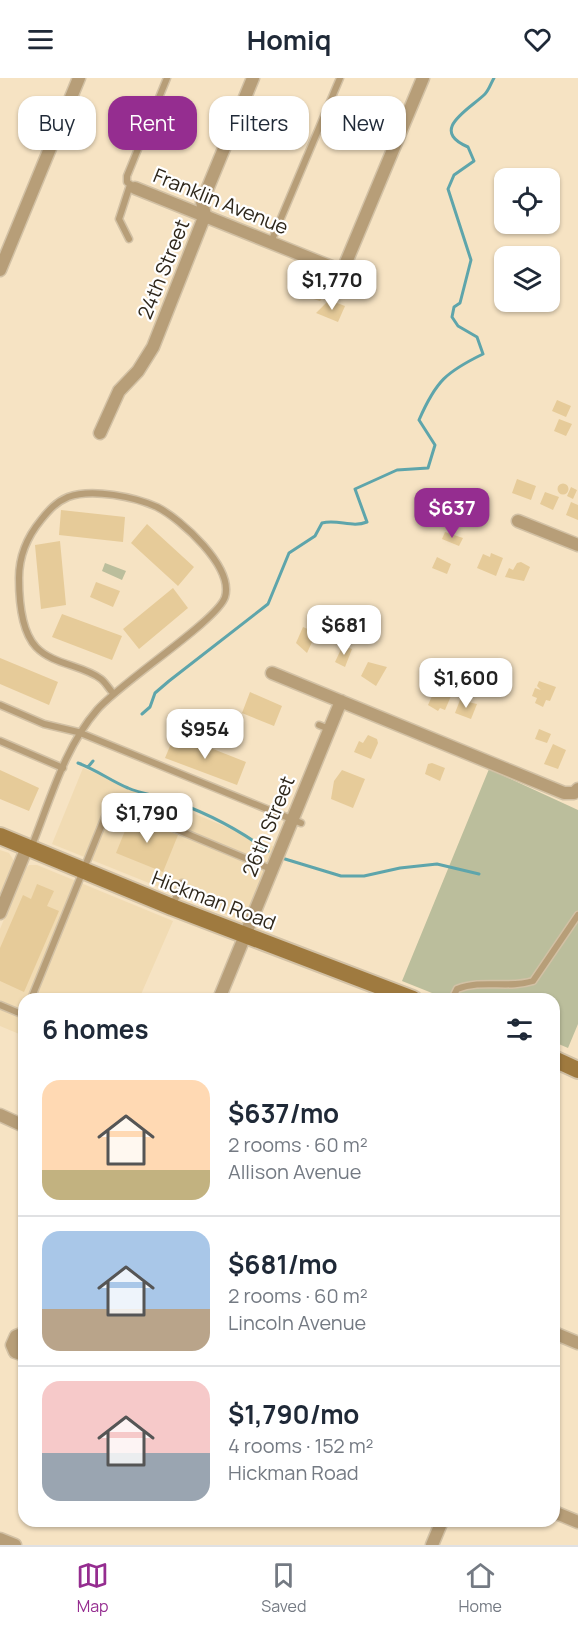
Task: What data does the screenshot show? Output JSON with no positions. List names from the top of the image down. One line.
{"streets":{"main road":["Hickman Road"],"street":["Franklin Avenue","24th Street","26th Street"]},"crossings":[["Franklin Avenue","24th Street"],["26th Street","Hickman Road"]],"page":{"header":"Homiq","chip":["Buy","Rent","Filters","New"],"price":["$1,770","$637","$681","$1,600","$954","$1,790"],"heading":"6 homes","list":[{"name":"$637/mo","note":"2 rooms · 60 m² · Allison Avenue"},{"name":"$681/mo","note":"2 rooms · 60 m² · Lincoln Avenue"},{"name":"$1,790/mo","note":"4 rooms · 152 m² · Hickman Road"}],"tabs":["Map","Saved","Home"]}}
